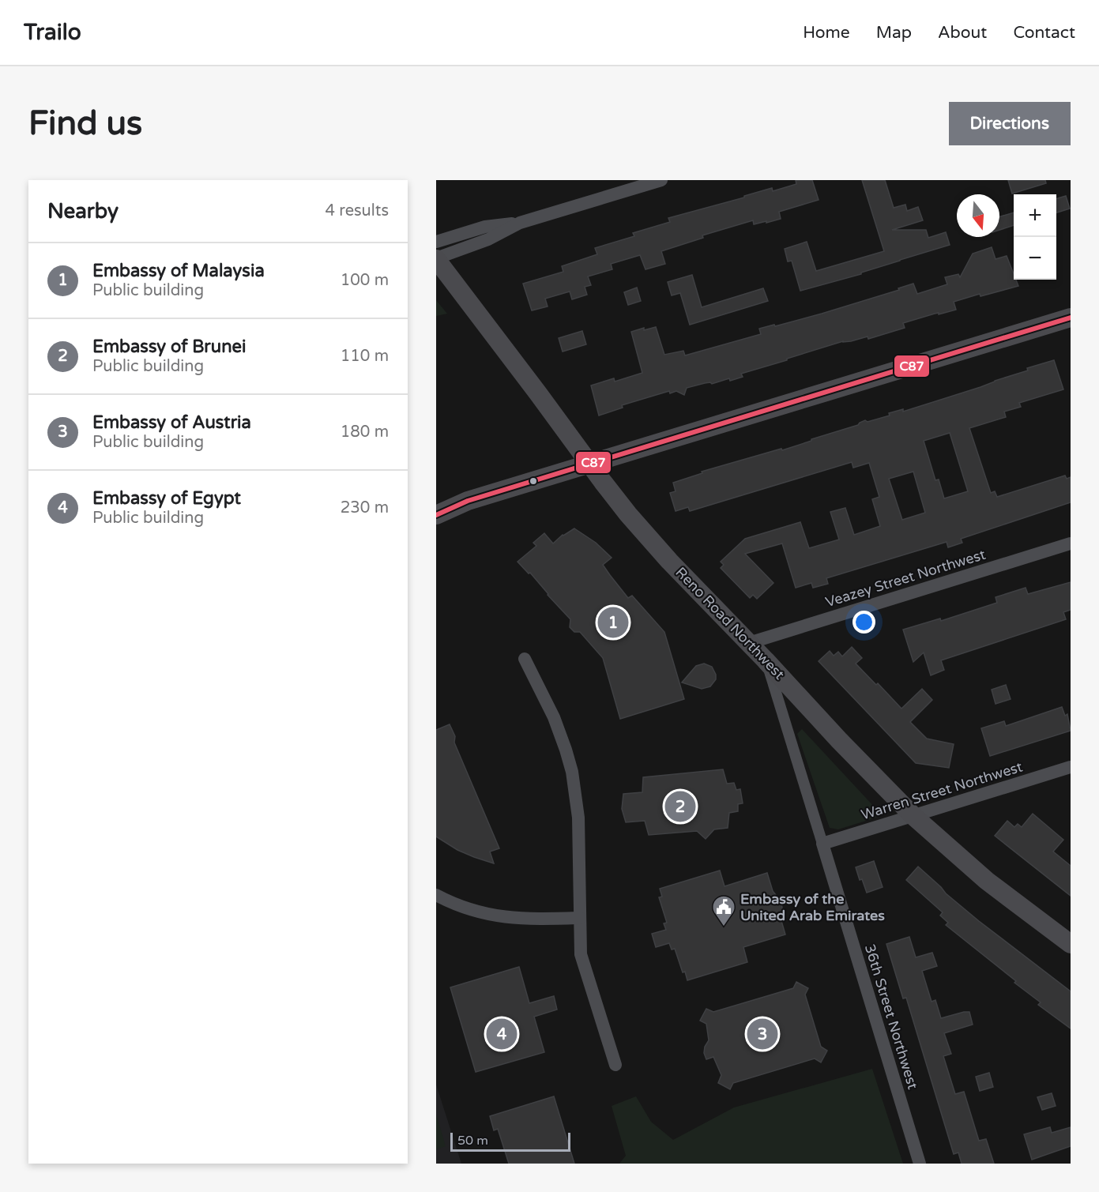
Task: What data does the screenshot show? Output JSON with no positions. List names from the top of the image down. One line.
{"streets":{"main road":["Reno Road Northwest"],"street":["Veazey Street Northwest","Warren Street Northwest","36th Street Northwest"]},"crossings":[["Veazey Street Northwest","Reno Road Northwest"],["Reno Road Northwest","Warren Street Northwest"],["Reno Road Northwest","36th Street Northwest"],["Warren Street Northwest","36th Street Northwest"]],"places":{"public building":["Embassy of the United Arab Emirates"]},"lines":["transit line C87"],"scale_bar":"50 m","north":"bottom","page":{"header":"Trailo","nav":["Home","Map","About","Contact"],"buttons":"Directions","title":"Find us","heading":["Nearby","4 results"],"map_buttons":["+","−"],"list":[{"mark":"1","name":"Embassy of Malaysia","note":"Public building","value":"100 m"},{"mark":"2","name":"Embassy of Brunei","note":"Public building","value":"110 m"},{"mark":"3","name":"Embassy of Austria","note":"Public building","value":"180 m"},{"mark":"4","name":"Embassy of Egypt","note":"Public building","value":"230 m"}],"pins":["1","2","3","4"],"scale":"50 m"}}
